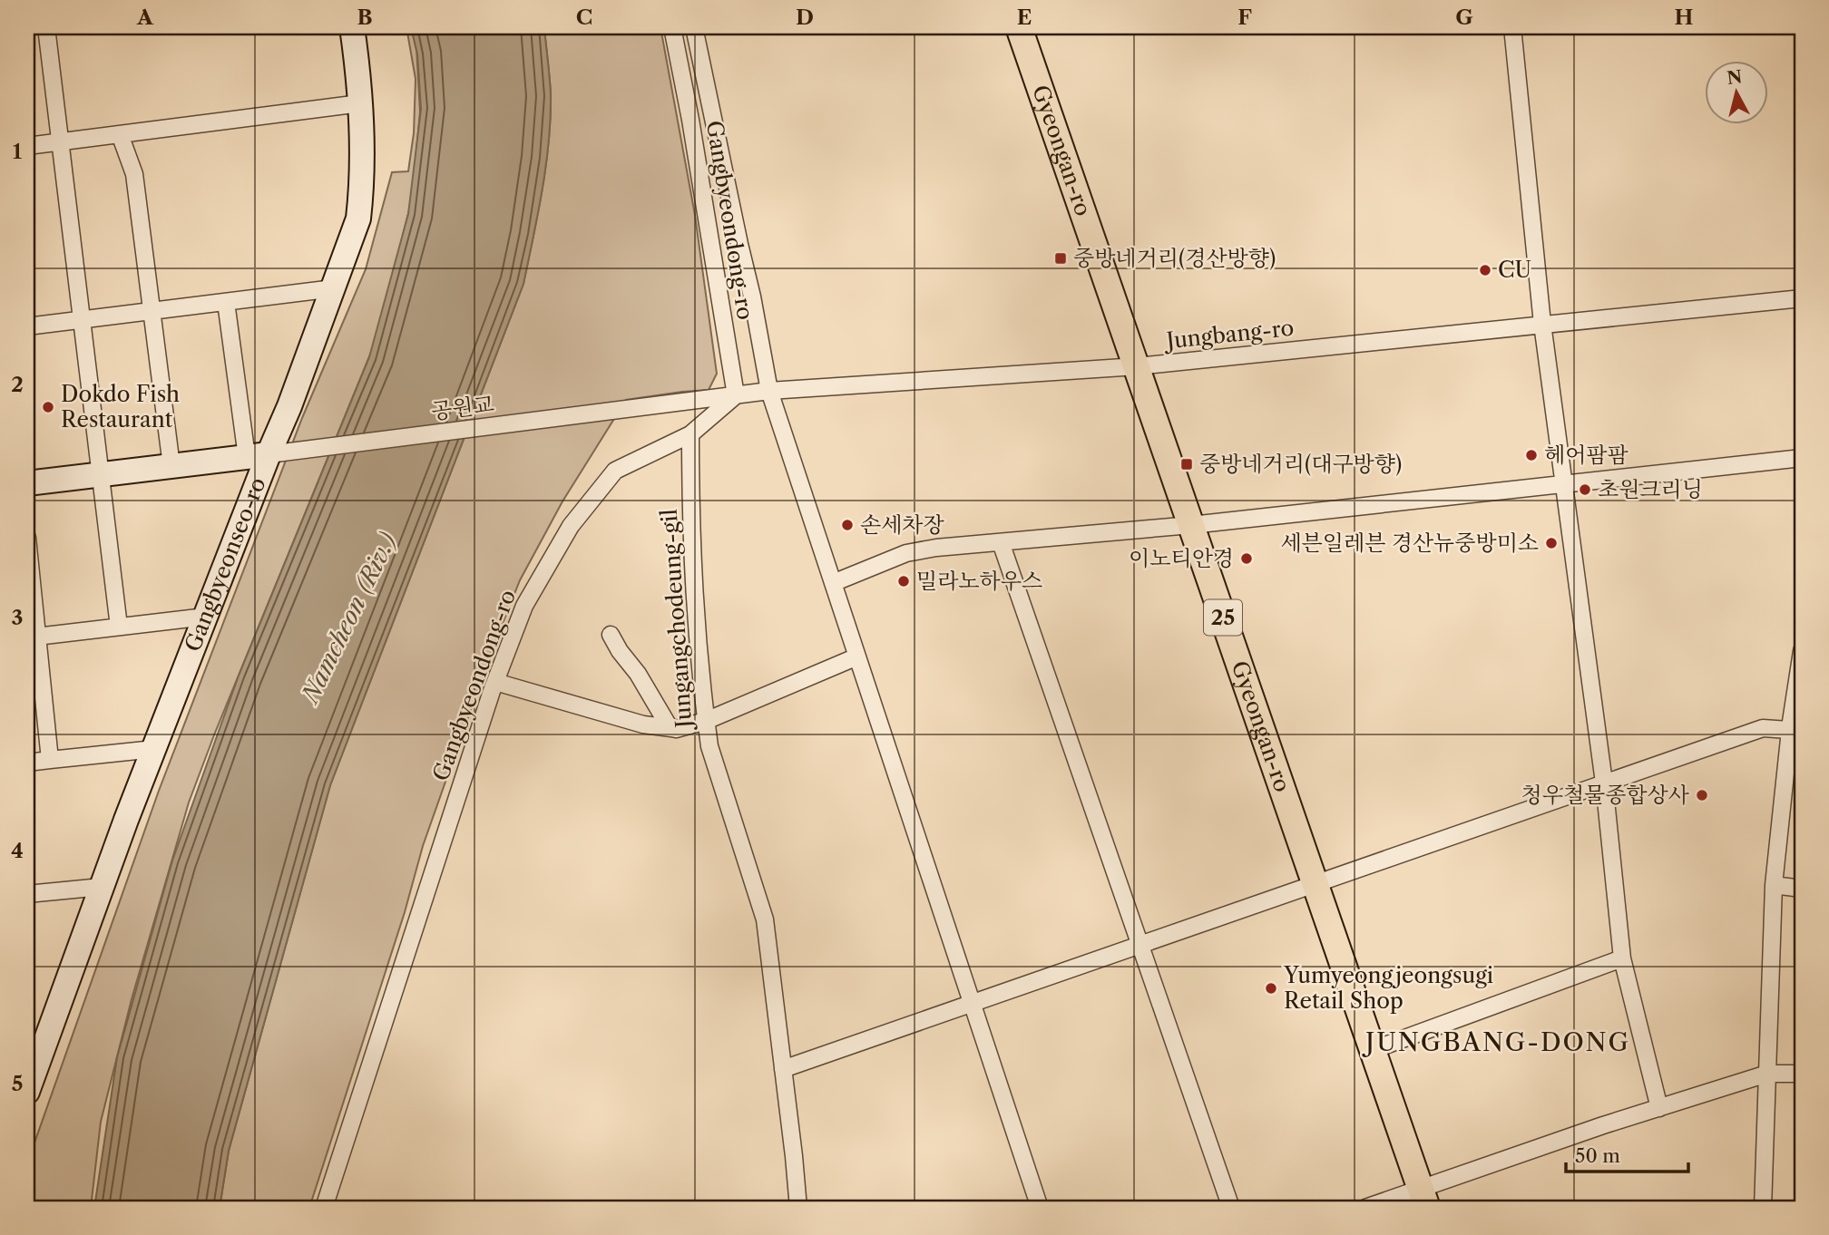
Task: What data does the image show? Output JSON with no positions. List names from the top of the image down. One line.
{"streets":{"main road":["Gyeongan-ro","25"],"street":["Gangbyeondong-ro","Jungbang-ro","공원교","Gangbyeonseo-ro","Jungangchodeung-gil"]},"crossings":[["Gyeongan-ro","Jungbang-ro"],["Gangbyeondong-ro","Jungbang-ro"],["Gangbyeondong-ro","Jungangchodeung-gil"],["Jungbang-ro","공원교"],["공원교","Gangbyeonseo-ro"]],"districts":["JUNGBANG-DONG"],"water":["Namcheon (Riv.)"],"places":{"transit":["중방네거리(경산방향)","중방네거리(대구방향)"],"other":["CU","Dokdo Fish Restaurant","헤어팜팜","초원크리닝","손세차장","세븐일레븐 경산뉴중방미소","이노티안경","밀라노하우스","청우철물종합상사","Yumyeongjeongsugi Retail Shop"]},"scale_bar":"50 m","north":"top","grid":{"columns":["A","B","C","D","E","F","G","H"],"rows":["1","2","3","4","5"]}}
